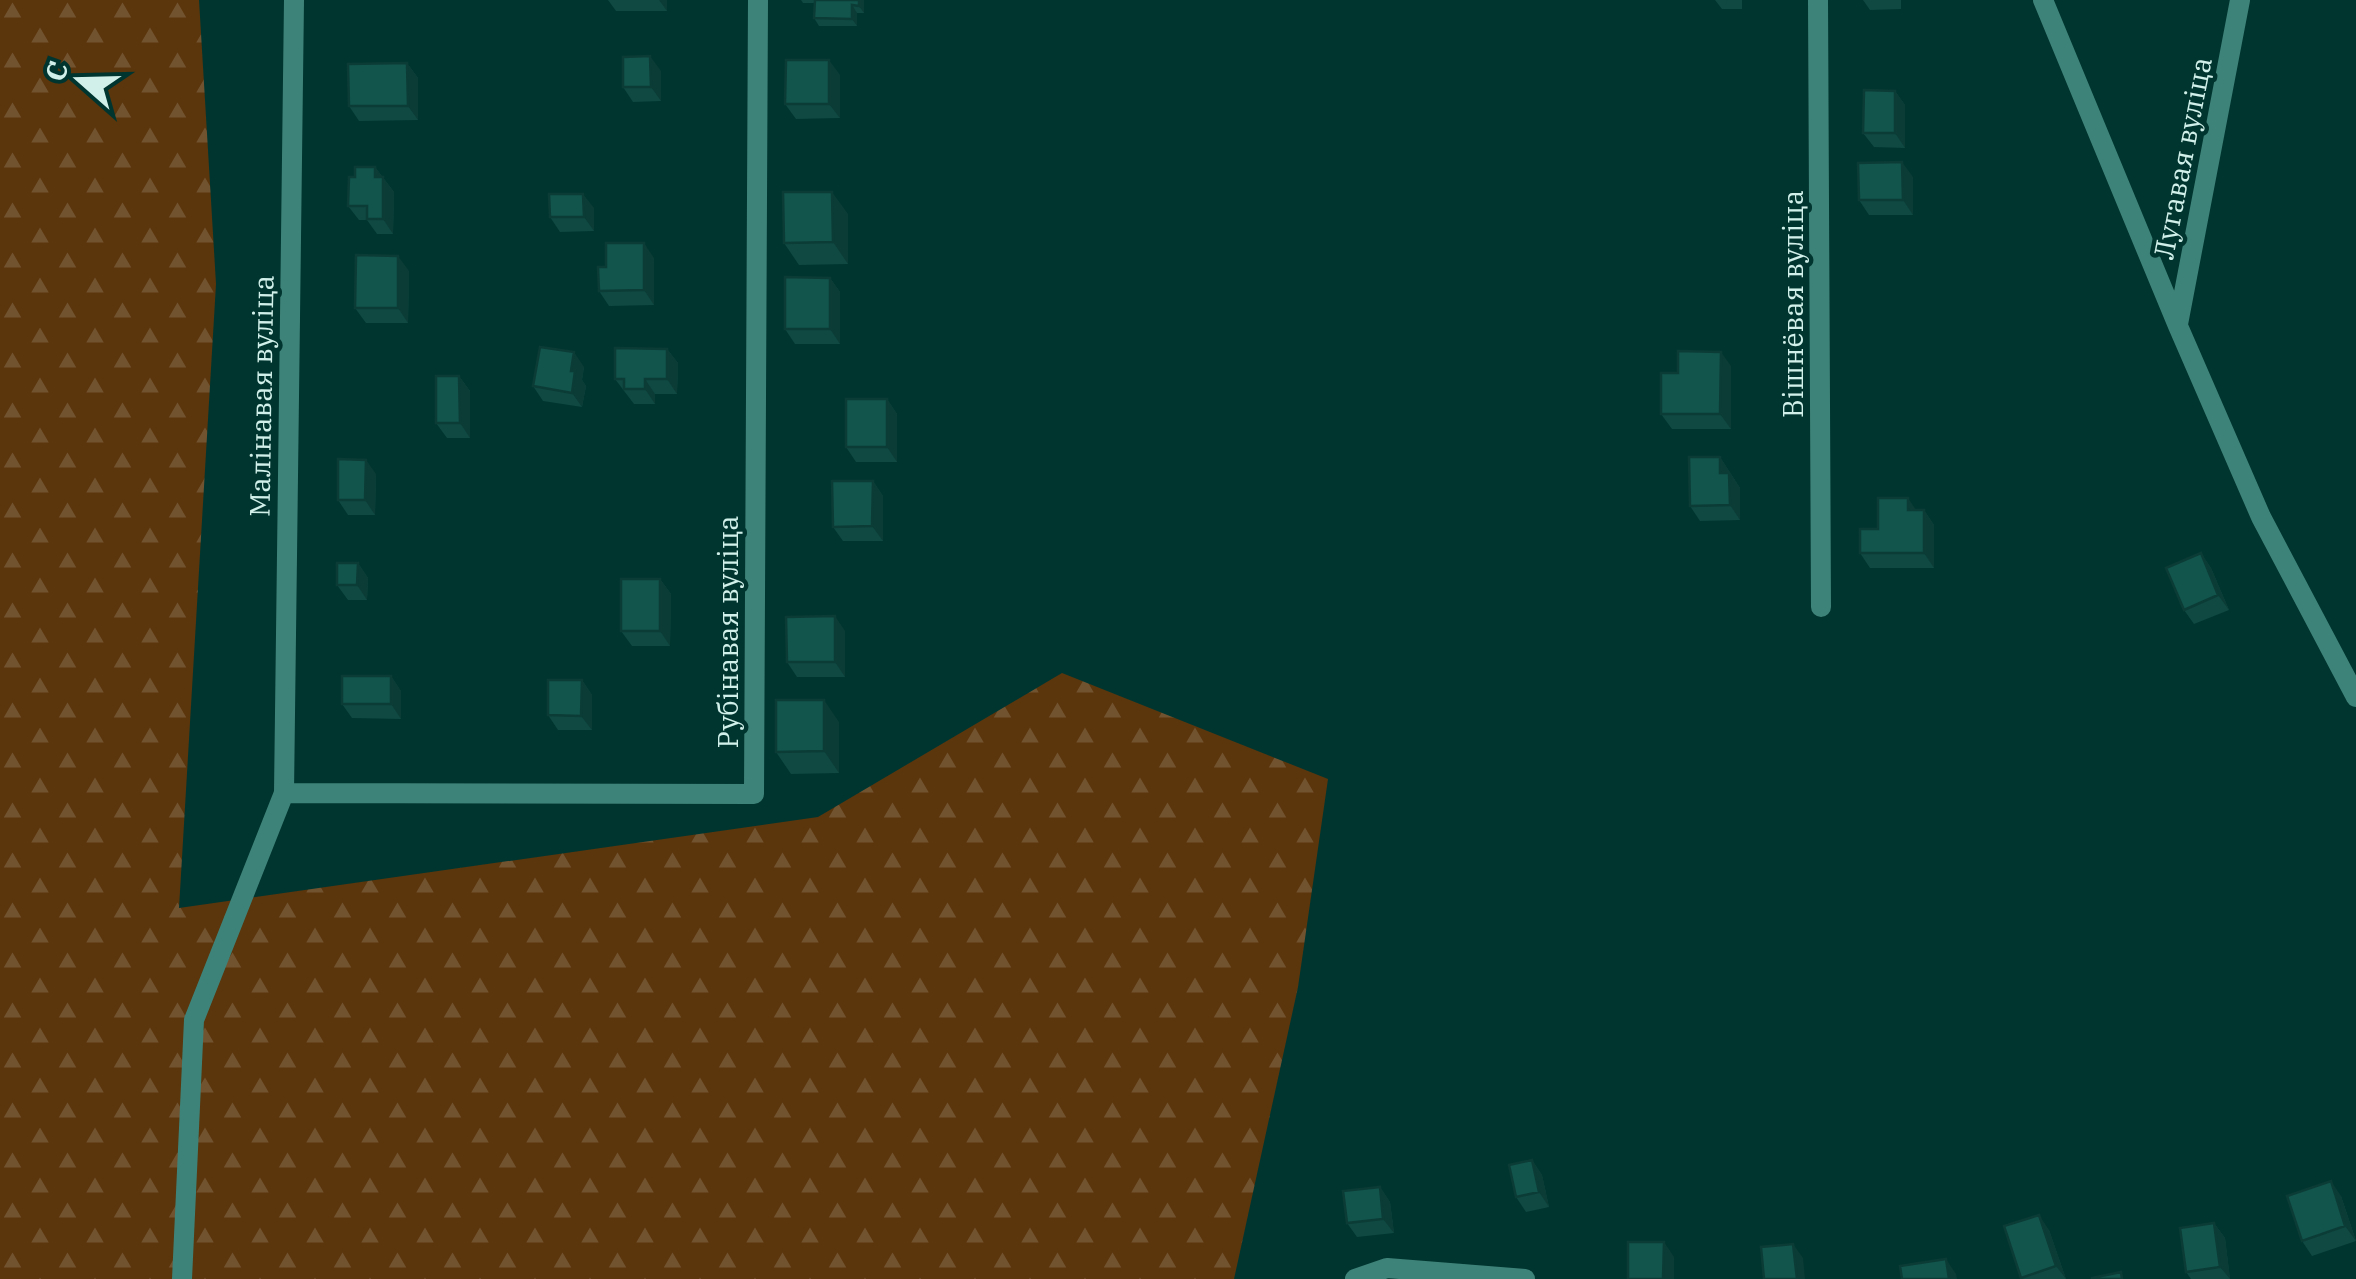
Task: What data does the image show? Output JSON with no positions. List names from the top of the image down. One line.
{"streets":{"street":["Лугавая вуліца","Вішнёвая вуліца","Малінавая вуліца","Рубінавая вуліца"]},"crossings":[["Малінавая вуліца","Рубінавая вуліца"]],"north":"left"}
